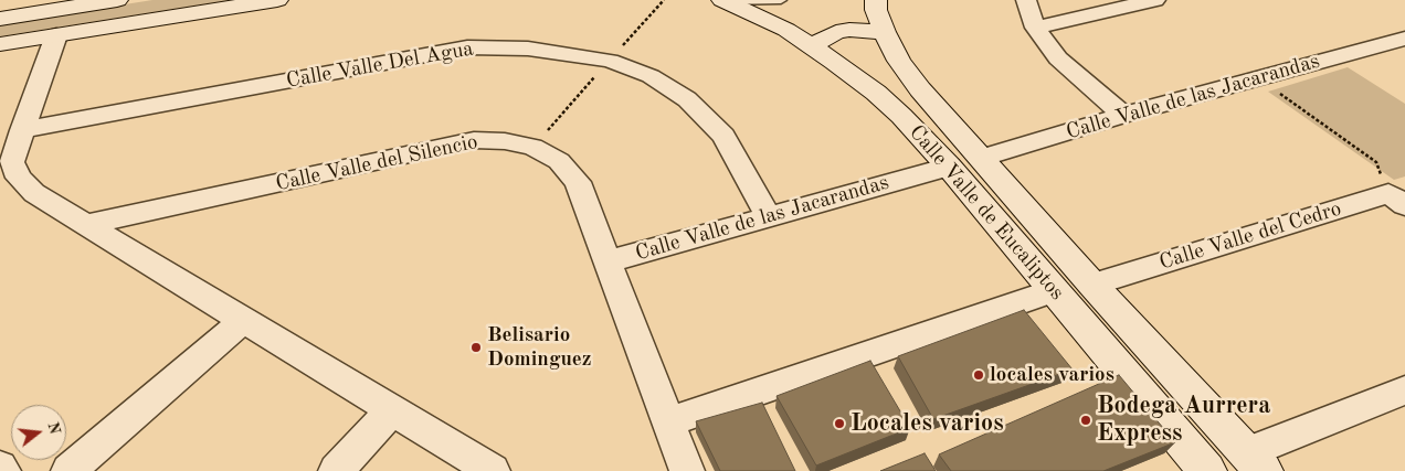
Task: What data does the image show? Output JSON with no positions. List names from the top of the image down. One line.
{"streets":{"street":["Calle Valle Del Agua","Calle Valle de las Jacarandas","Calle Valle del Silencio","Calle Valle de Eucaliptos","Calle Valle del Cedro"]},"crossings":[["Calle Valle Del Agua","Calle Valle de las Jacarandas"],["Calle Valle de las Jacarandas","Calle Valle del Silencio"],["Calle Valle de las Jacarandas","Calle Valle de Eucaliptos"],["Calle Valle de Eucaliptos","Calle Valle del Cedro"]],"places":["Belisario Dominguez","locales varios","Bodega Aurrera Express","Locales varios"],"north":"right"}
